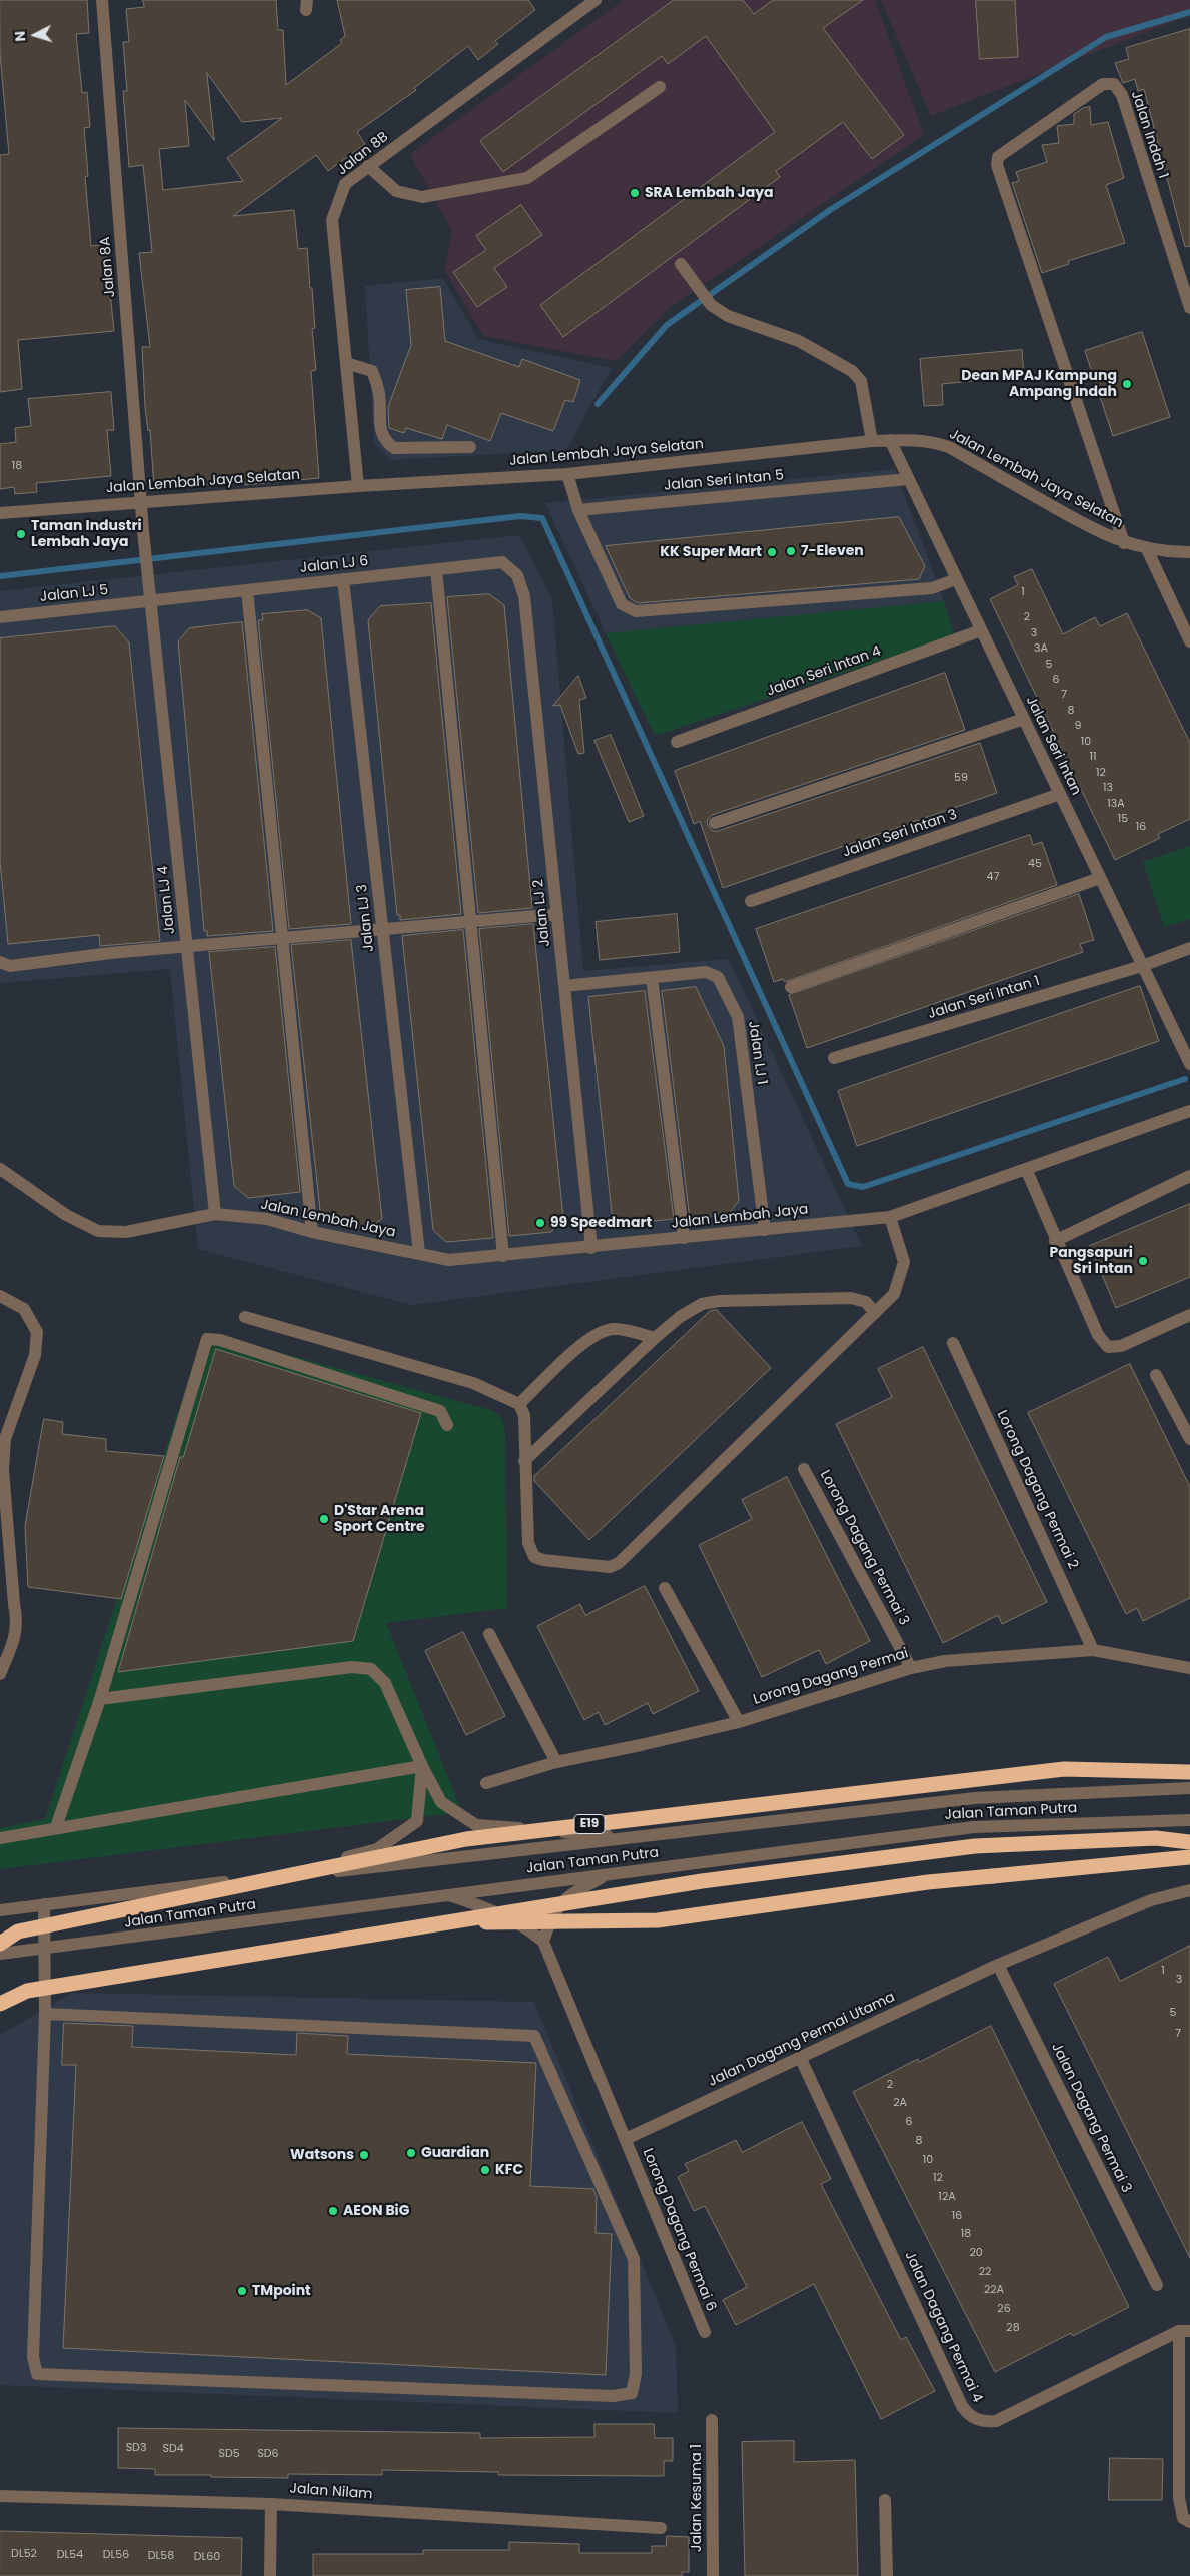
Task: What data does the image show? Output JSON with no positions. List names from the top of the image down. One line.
{"streets":{"highway":["E19"],"street":["Jalan Indah 1","Jalan 8B","Jalan 8A","Jalan Lembah Jaya Selatan","Jalan Seri Intan 5","Jalan LJ 6","Jalan LJ 5","Jalan Seri Intan 4","Jalan Seri Intan","Jalan Seri Intan 3","Jalan LJ 4","Jalan LJ 2","Jalan LJ 3","Jalan Seri Intan 1","Jalan LJ 1","Jalan Lembah Jaya","Lorong Dagang Permai 2","Lorong Dagang Permai 3","Lorong Dagang Permai","Jalan Taman Putra","Jalan Dagang Permai Utama","Jalan Dagang Permai 3","Lorong Dagang Permai 6","Jalan Dagang Permai 4","Jalan Nilam","Jalan Kesuma 1"]},"crossings":[["Jalan Indah 1","Jalan Lembah Jaya Selatan"],["Jalan 8B","Jalan Lembah Jaya Selatan"],["Jalan 8A","Jalan Lembah Jaya Selatan"],["Jalan 8A","Jalan LJ 4"],["Jalan Lembah Jaya Selatan","Jalan Seri Intan"],["Jalan Seri Intan 5","Jalan Seri Intan"],["Jalan LJ 6","Jalan LJ 5"],["Jalan LJ 6","Jalan LJ 4"],["Jalan LJ 6","Jalan LJ 2"],["Jalan LJ 6","Jalan LJ 3"],["Jalan LJ 5","Jalan LJ 4"],["Jalan Seri Intan 4","Jalan Seri Intan"],["Jalan Seri Intan","Jalan Seri Intan 3"],["Jalan Seri Intan","Jalan Seri Intan 1"],["Jalan LJ 4","Jalan Lembah Jaya"],["Jalan LJ 2","Jalan LJ 1"],["Jalan LJ 2","Jalan Lembah Jaya"],["Jalan LJ 3","Jalan Lembah Jaya"],["Jalan LJ 1","Jalan Lembah Jaya"],["Lorong Dagang Permai 2","Lorong Dagang Permai"],["Lorong Dagang Permai 3","Lorong Dagang Permai"],["Jalan Dagang Permai Utama","Jalan Dagang Permai 3"],["Jalan Dagang Permai Utama","Lorong Dagang Permai 6"],["Jalan Dagang Permai Utama","Jalan Dagang Permai 4"]],"places":["SRA Lembah Jaya","Dean MPAJ Kampung Ampang Indah","Taman Industri Lembah Jaya","7-Eleven","KK Super Mart","99 Speedmart","Pangsapuri Sri Intan","D'Star Arena Sport Centre","Guardian","Watsons","KFC","AEON BiG","TMpoint"],"house_numbers":["18","1","2","3","3A","5","6","7","8","9","10","11","12","59","13","13A","15","16","45","47","1","3","5","7","2","2A","6","8","10","12","12A","16","18","20","22","22A","26","28","SD3","SD4","SD5","SD6","DL52","DL54","DL56","DL58","DL60"],"north":"left"}
